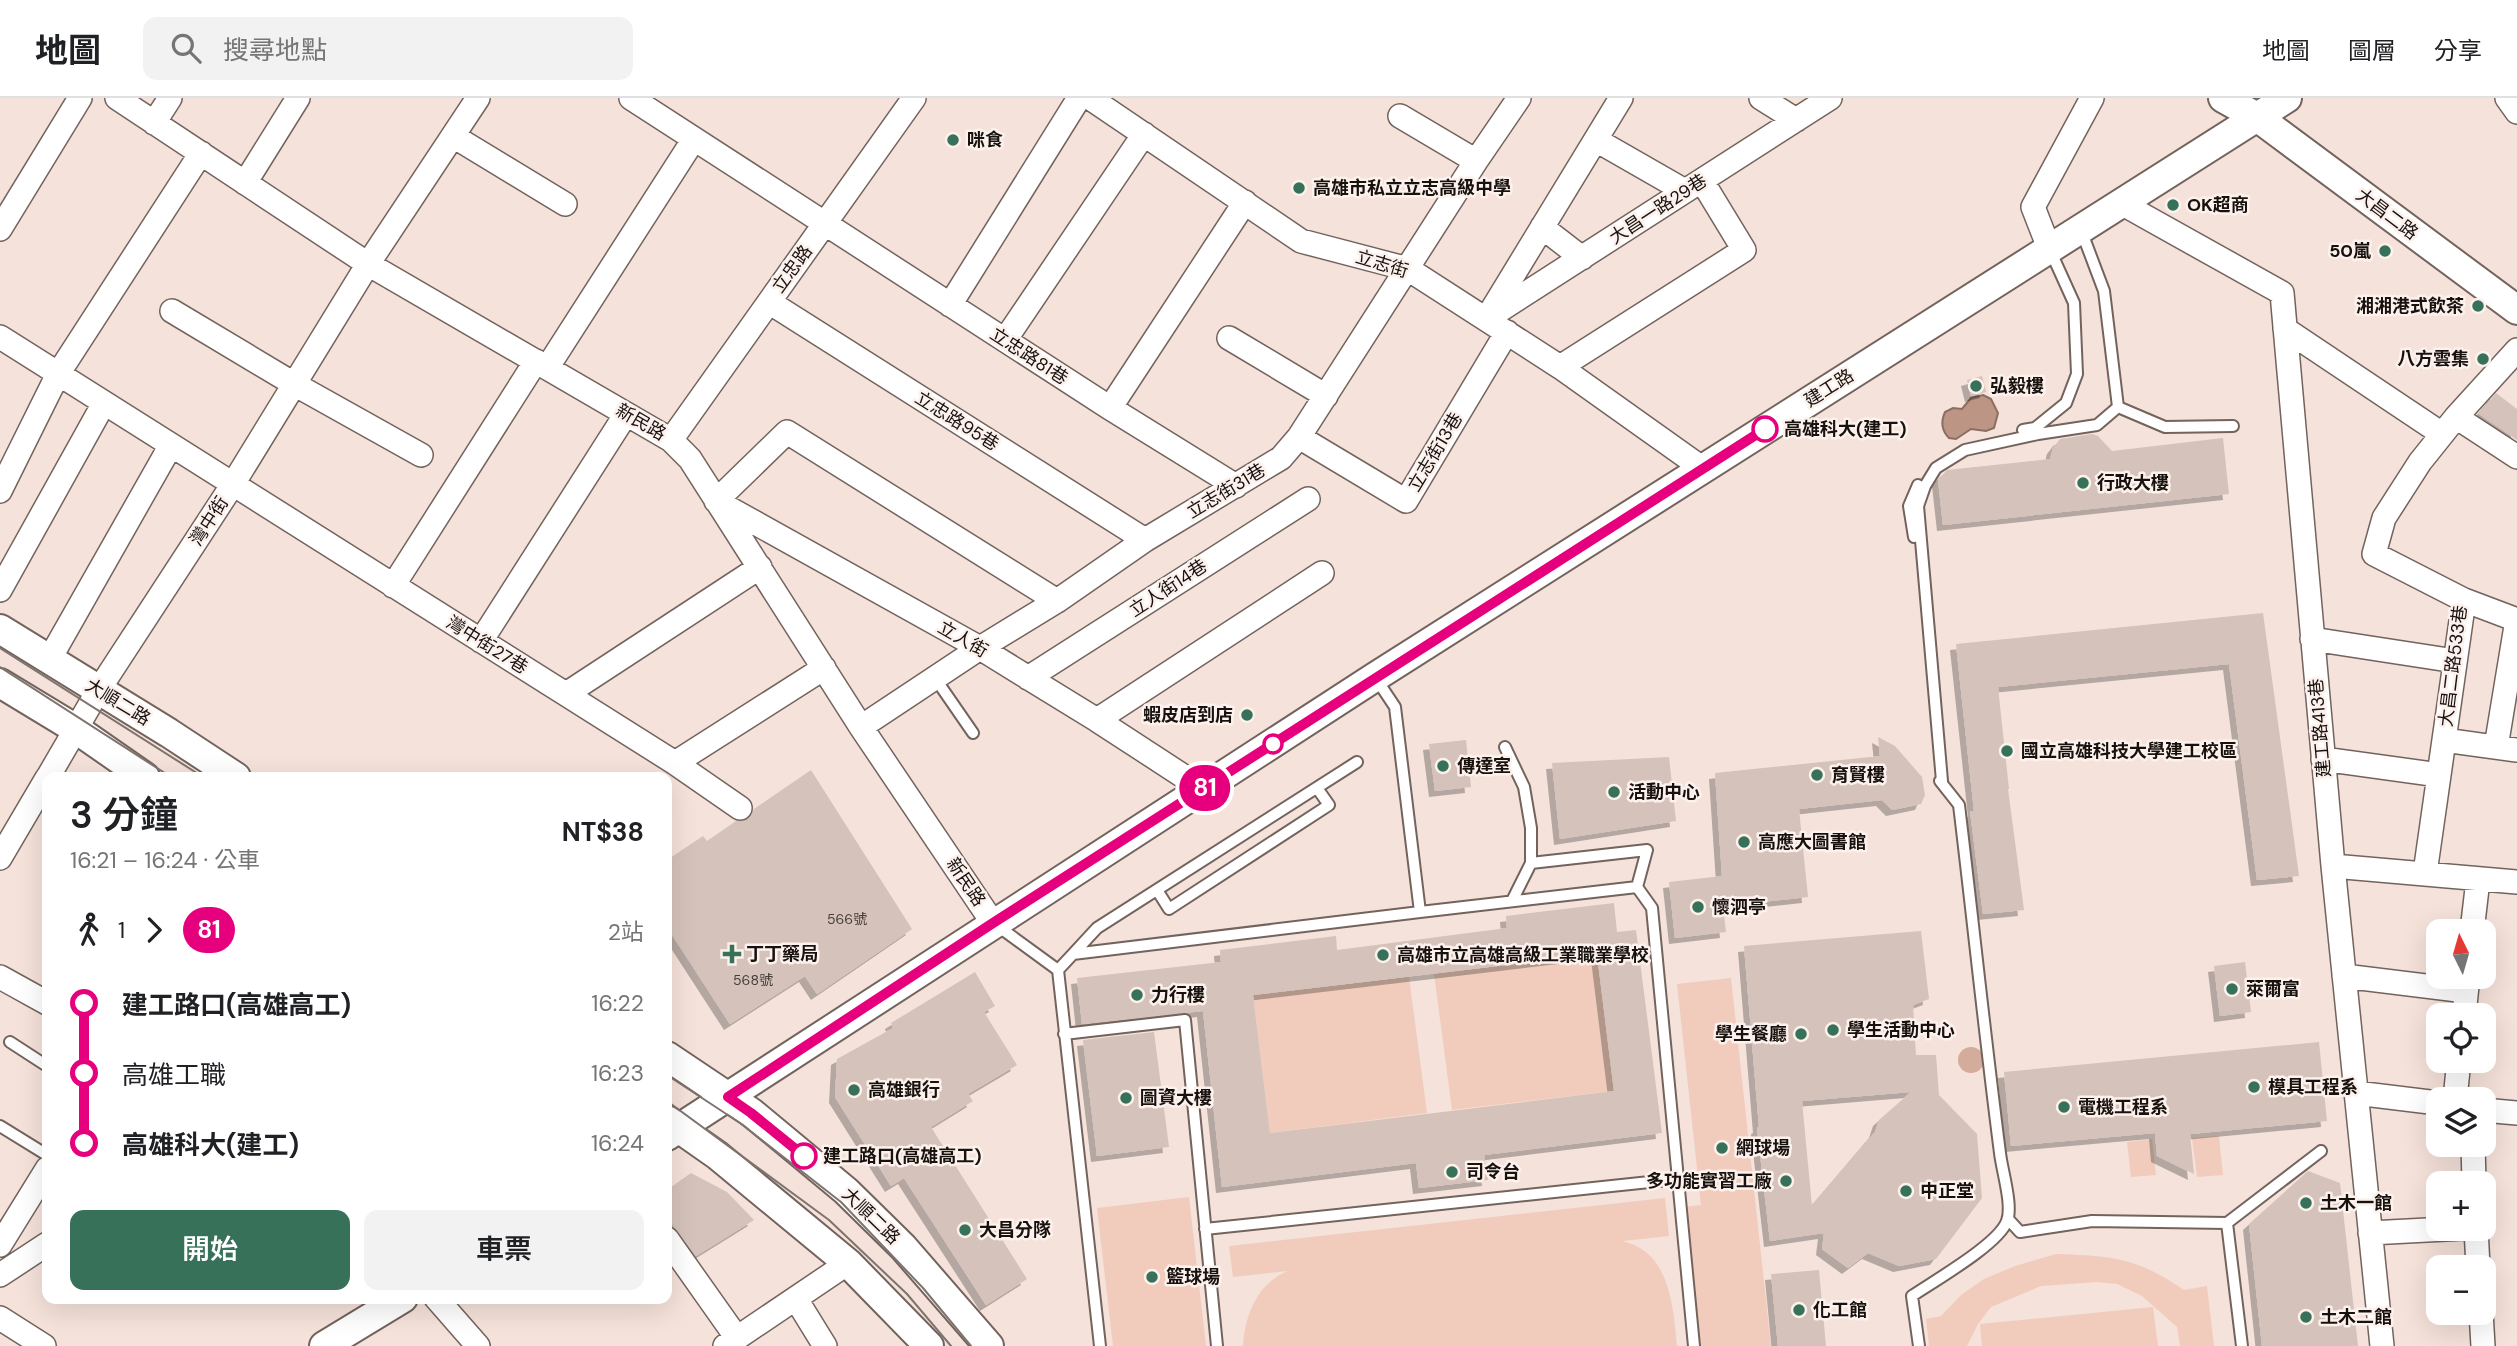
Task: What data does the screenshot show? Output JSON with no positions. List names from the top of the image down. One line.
{"streets":{"street":["大昌一路29巷","大昌二路","立志街","立忠路","立忠路81巷","建工路","立忠路95巷","新民路","立志街13巷","立志街31巷","灣中街","立人街14巷","立人街","灣中街27巷","大昌二路533巷","大順二路","建工路413巷"]},"crossings":[["大昌一路29巷","立志街"],["大昌二路","建工路"],["立志街","建工路"],["立志街","立志街13巷"],["立志街","立志街31巷"],["立忠路","立忠路81巷"],["立忠路","立忠路95巷"],["立忠路","新民路"],["立忠路81巷","立志街31巷"],["建工路","新民路"],["建工路","立人街"],["建工路","大順二路"],["建工路","建工路413巷"],["立忠路95巷","立志街31巷"],["新民路","立志街31巷"],["新民路","灣中街"],["新民路","立人街"],["立志街13巷","立志街31巷"],["立志街31巷","立人街"],["灣中街","灣中街27巷"],["灣中街","大順二路"],["立人街14巷","立人街"]],"places":{"other":["咪食","高雄市私立立志高級中學","OK超商","50嵐","湘湘港式飲茶","八方雲集","弘毅樓","高雄科大(建工)","行政大樓","蝦皮店到店","國立高雄科技大學建工校區","傳達室","育賢樓","活動中心","高應大圖書館","懷泗亭","高雄市立高雄高級工業職業學校","萊爾富","力行樓","學生活動中心","學生餐廳","模具工程系","高雄銀行","圖資大樓","電機工程系","網球場","建工路口(高雄高工)","司令台","多功能實習工廠","中正堂","土木一館","大昌分隊","籃球場","化工館","土木二館"],"health":["丁丁藥局"]},"lines":["bus line 81"],"house_numbers":["566號","568號"],"north":"top","page":{"header":"地圖","search":"搜尋地點","nav":["地圖","圖層","分享"],"on_map":"81","heading":["3 分鐘","16:21 – 16:24 · 公車","NT$38"],"legs":["1","81","2站"],"map_buttons":["+","−"],"list":[{"name":"建工路口(高雄高工)","value":"16:22"},{"name":"高雄工職","value":"16:23"},{"name":"高雄科大(建工)","value":"16:24"}],"buttons":["開始","車票"]}}
